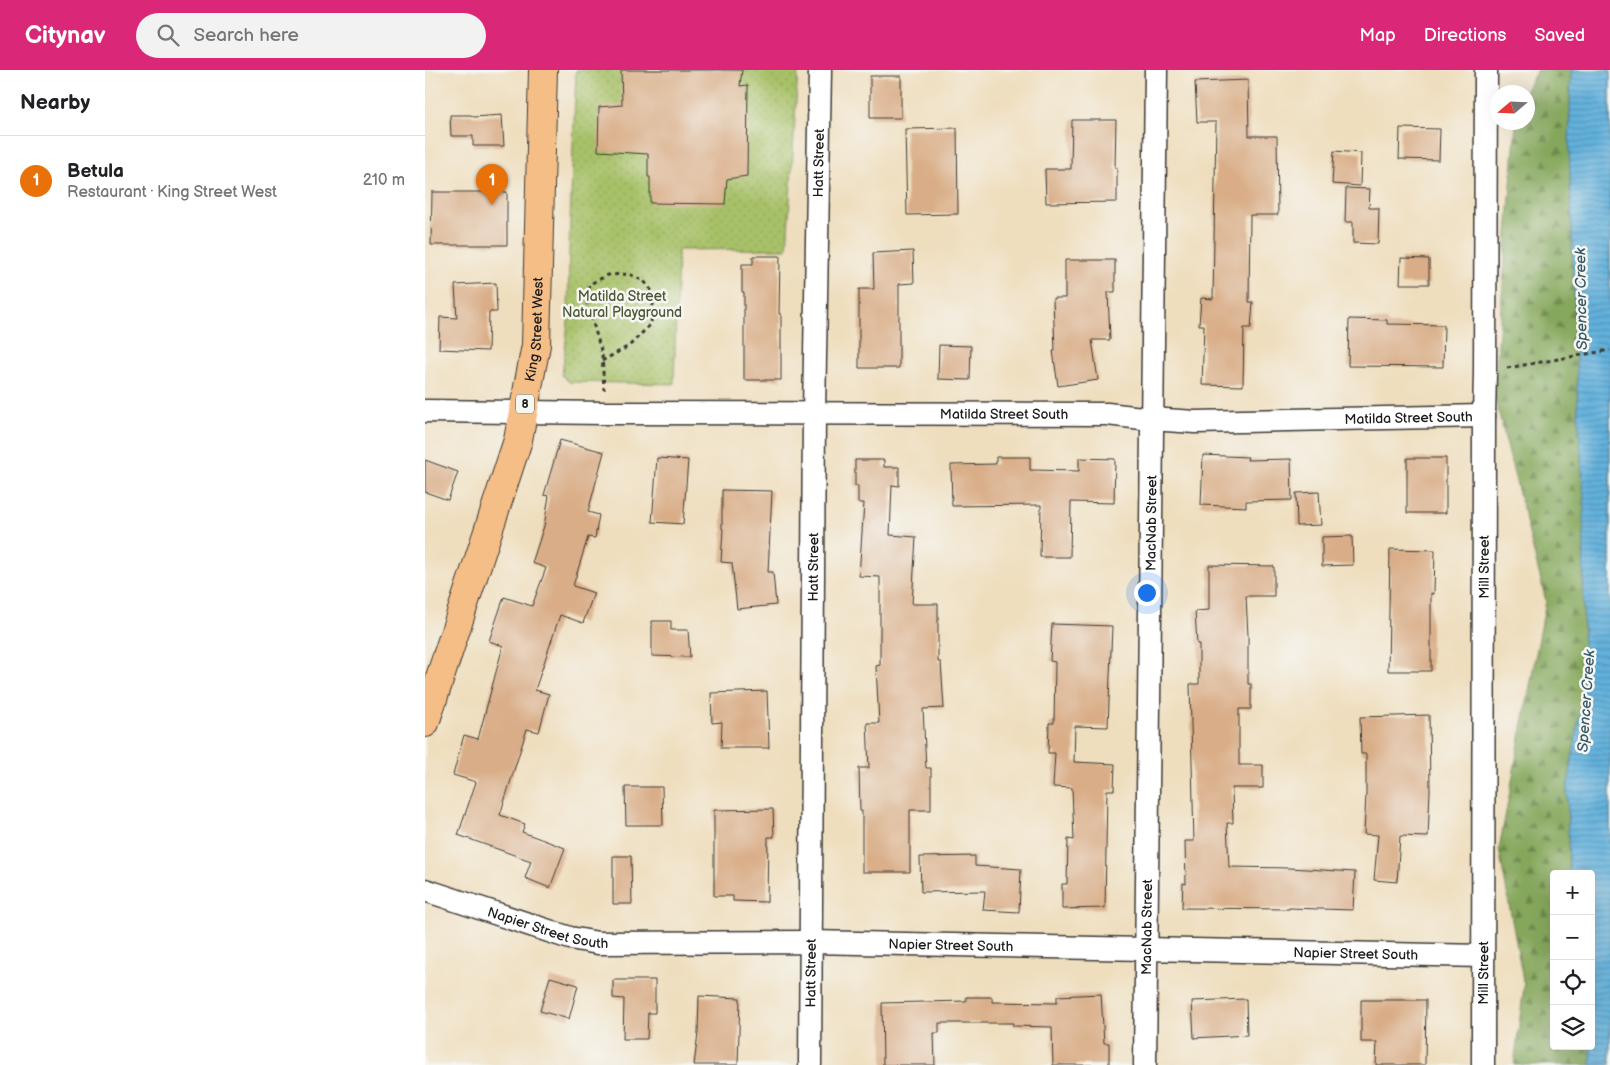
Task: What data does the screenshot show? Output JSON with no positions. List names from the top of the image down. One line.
{"streets":{"main road":["King Street West","8"],"street":["Hatt Street","Matilda Street South","MacNab Street","Mill Street","Napier Street South"]},"crossings":[["Hatt Street","Matilda Street South"],["Hatt Street","Napier Street South"],["King Street West","Matilda Street South"],["Matilda Street South","MacNab Street"],["Matilda Street South","Mill Street"],["MacNab Street","Napier Street South"],["Mill Street","Napier Street South"]],"water":["Spencer Creek"],"parks":["Matilda Street Natural Playground"],"north":"left","page":{"header":"Citynav","search":"Search here","nav":["Map","Directions","Saved"],"heading":"Nearby","list":[{"mark":"1","name":"Betula","note":"Restaurant · King Street West","value":"210 m"}],"pins":"1","map_buttons":["+","−"]}}
